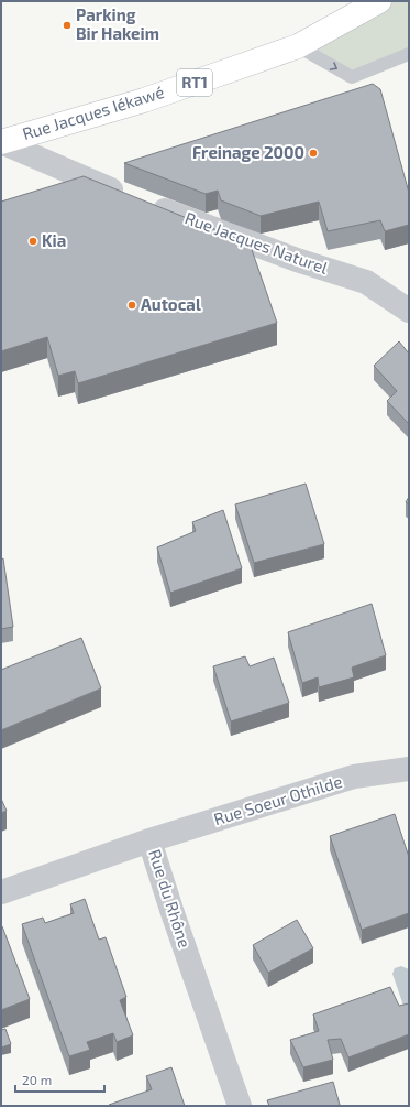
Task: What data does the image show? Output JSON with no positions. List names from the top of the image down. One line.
{"streets":{"main road":["RT1","Rue Jacques Iékawé"],"street":["Rue Jacques Naturel","Rue Soeur Othilde","Rue du Rhône"]},"crossings":[["Rue Jacques Iékawé","Rue Jacques Naturel"],["Rue Soeur Othilde","Rue du Rhône"]],"places":["Parking Bir Hakeim","Freinage 2000","Kia","Autocal"],"scale_bar":"20 m"}
